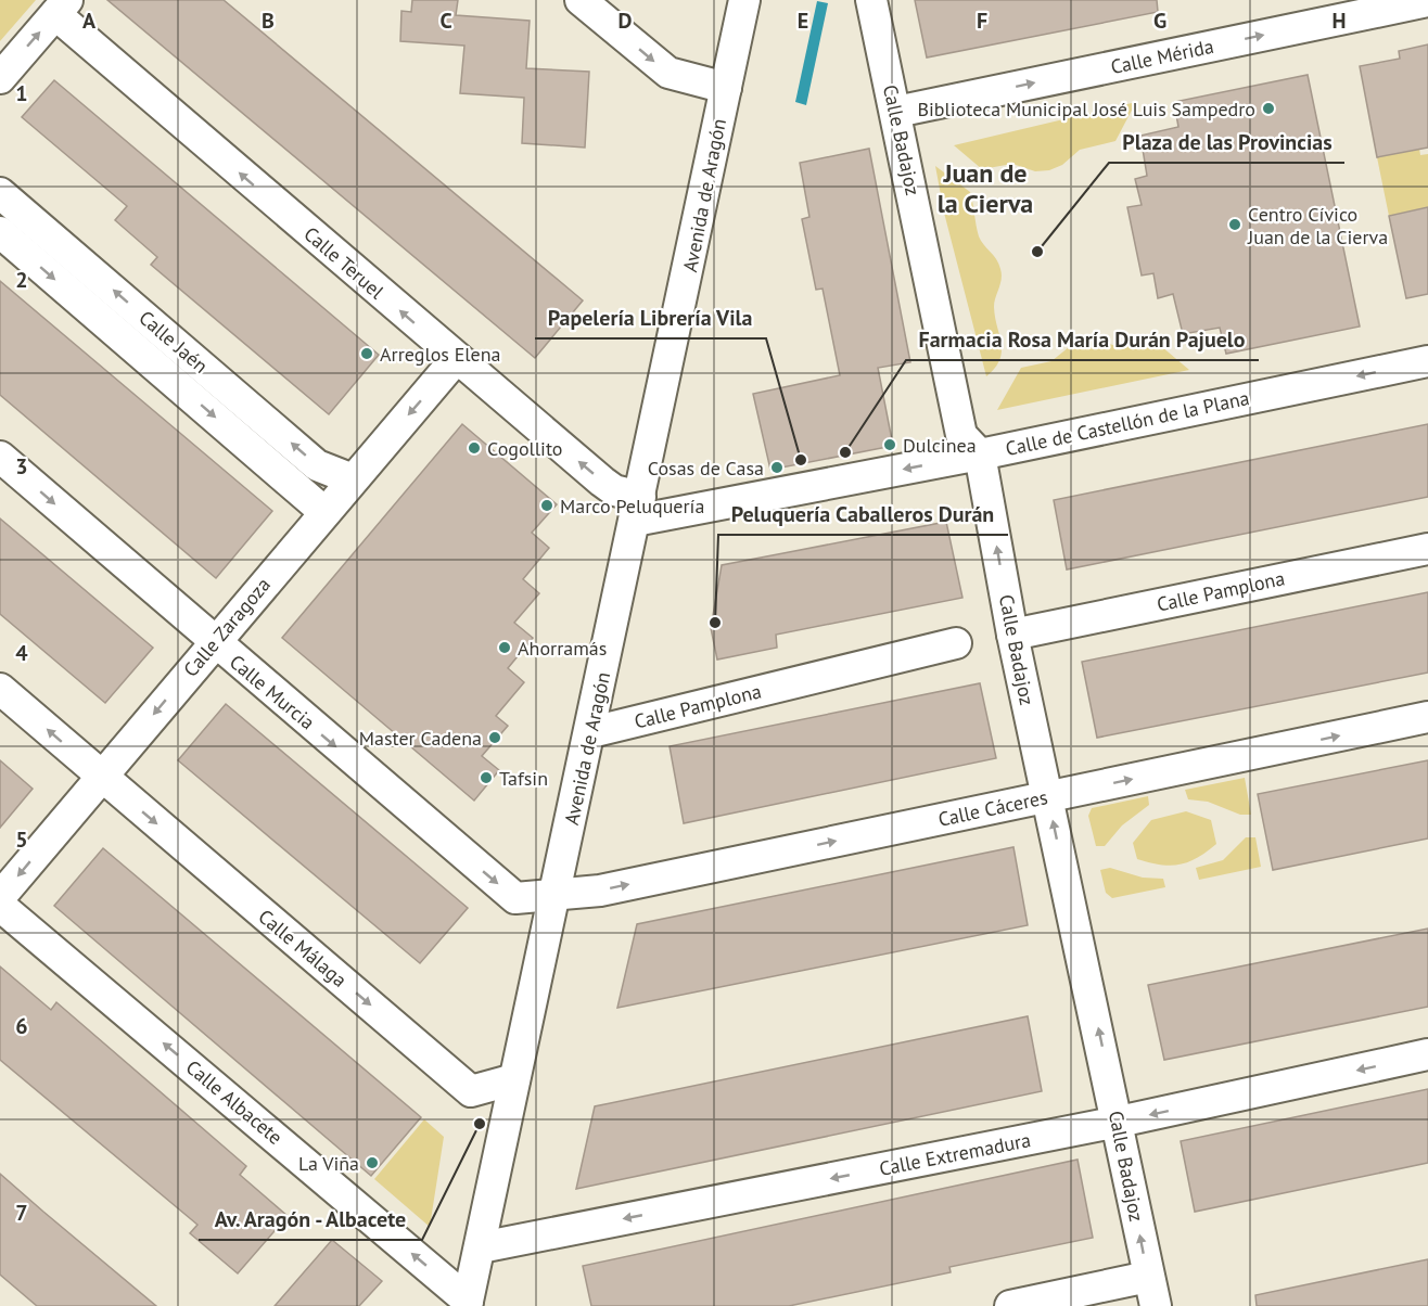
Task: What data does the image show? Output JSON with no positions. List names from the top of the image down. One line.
{"streets":{"street":["Calle Mérida","Calle Badajoz","Avenida de Aragón","Calle Teruel","Calle Jaén","Calle de Castellón de la Plana","Calle Pamplona","Calle Zaragoza","Calle Murcia","Calle Cáceres","Calle Málaga","Calle Albacete","Calle Extremadura"]},"crossings":[["Calle Mérida","Calle Badajoz"],["Calle Badajoz","Calle de Castellón de la Plana"],["Calle Badajoz","Calle Pamplona"],["Calle Badajoz","Calle Cáceres"],["Calle Badajoz","Calle Extremadura"],["Avenida de Aragón","Calle Teruel"],["Avenida de Aragón","Calle de Castellón de la Plana"],["Avenida de Aragón","Calle Pamplona"],["Avenida de Aragón","Calle Murcia"],["Avenida de Aragón","Calle Cáceres"],["Avenida de Aragón","Calle Málaga"],["Avenida de Aragón","Calle Albacete"],["Avenida de Aragón","Calle Extremadura"],["Calle Teruel","Calle de Castellón de la Plana"],["Calle Teruel","Calle Zaragoza"],["Calle Jaén","Calle Zaragoza"],["Calle Zaragoza","Calle Murcia"],["Calle Zaragoza","Calle Málaga"],["Calle Murcia","Calle Cáceres"]],"one_way":["Calle Mérida","Calle Badajoz","Calle Teruel","Calle de Castellón de la Plana","Calle Zaragoza","Calle Murcia","Calle Cáceres","Calle Málaga","Calle Albacete","Calle Extremadura"],"districts":["Juan de la Cierva"],"places":["Biblioteca Municipal José Luis Sampedro","Centro Cívico Juan de la Cierva","Plaza de las Provincias","Arreglos Elena","Dulcinea","Cogollito","Farmacia Rosa María Durán Pajuelo","Papelería Librería Vila","Cosas de Casa","Marco Peluquería","Peluquería Caballeros Durán","Ahorramás","Master Cadena","Tafsin","Av. Aragón - Albacete","La Viña"],"grid":{"columns":["A","B","C","D","E","F","G","H"],"rows":["1","2","3","4","5","6","7"]}}
